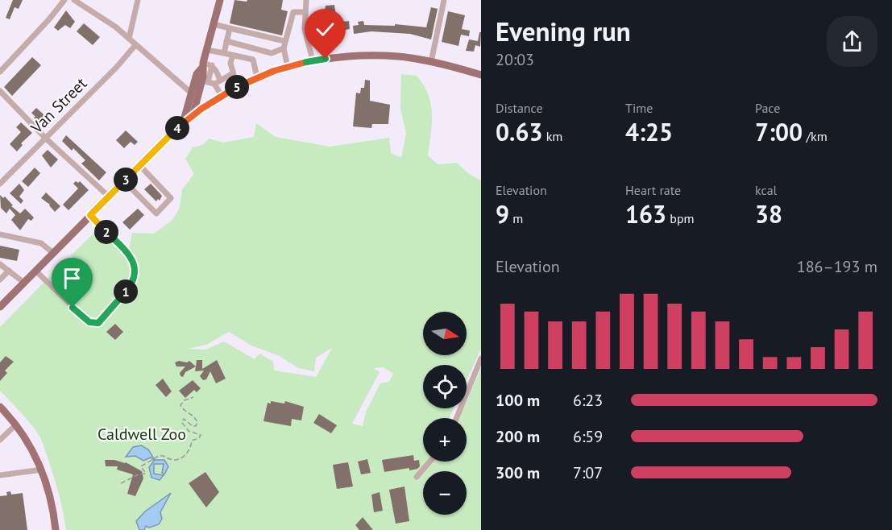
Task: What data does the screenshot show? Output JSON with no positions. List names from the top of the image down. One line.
{"streets":{"street":["Van Street"]},"parks":["Caldwell Zoo"],"north":"right","page":{"heading":["Evening run","20:03"],"pins":["5","4","3","2","1"],"stats":[["Distance","0.63 km"],["Time","4:25"],["Pace","7:00 /km"],["Elevation","9 m"],["Heart rate","163 bpm"],["kcal","38"]],"chart":["Elevation","186–193 m"],"map_buttons":["+","−"],"list":[{"name":"100 m","note":"6:23"},{"name":"200 m","note":"6:59"},{"name":"300 m","note":"7:07"}]}}
